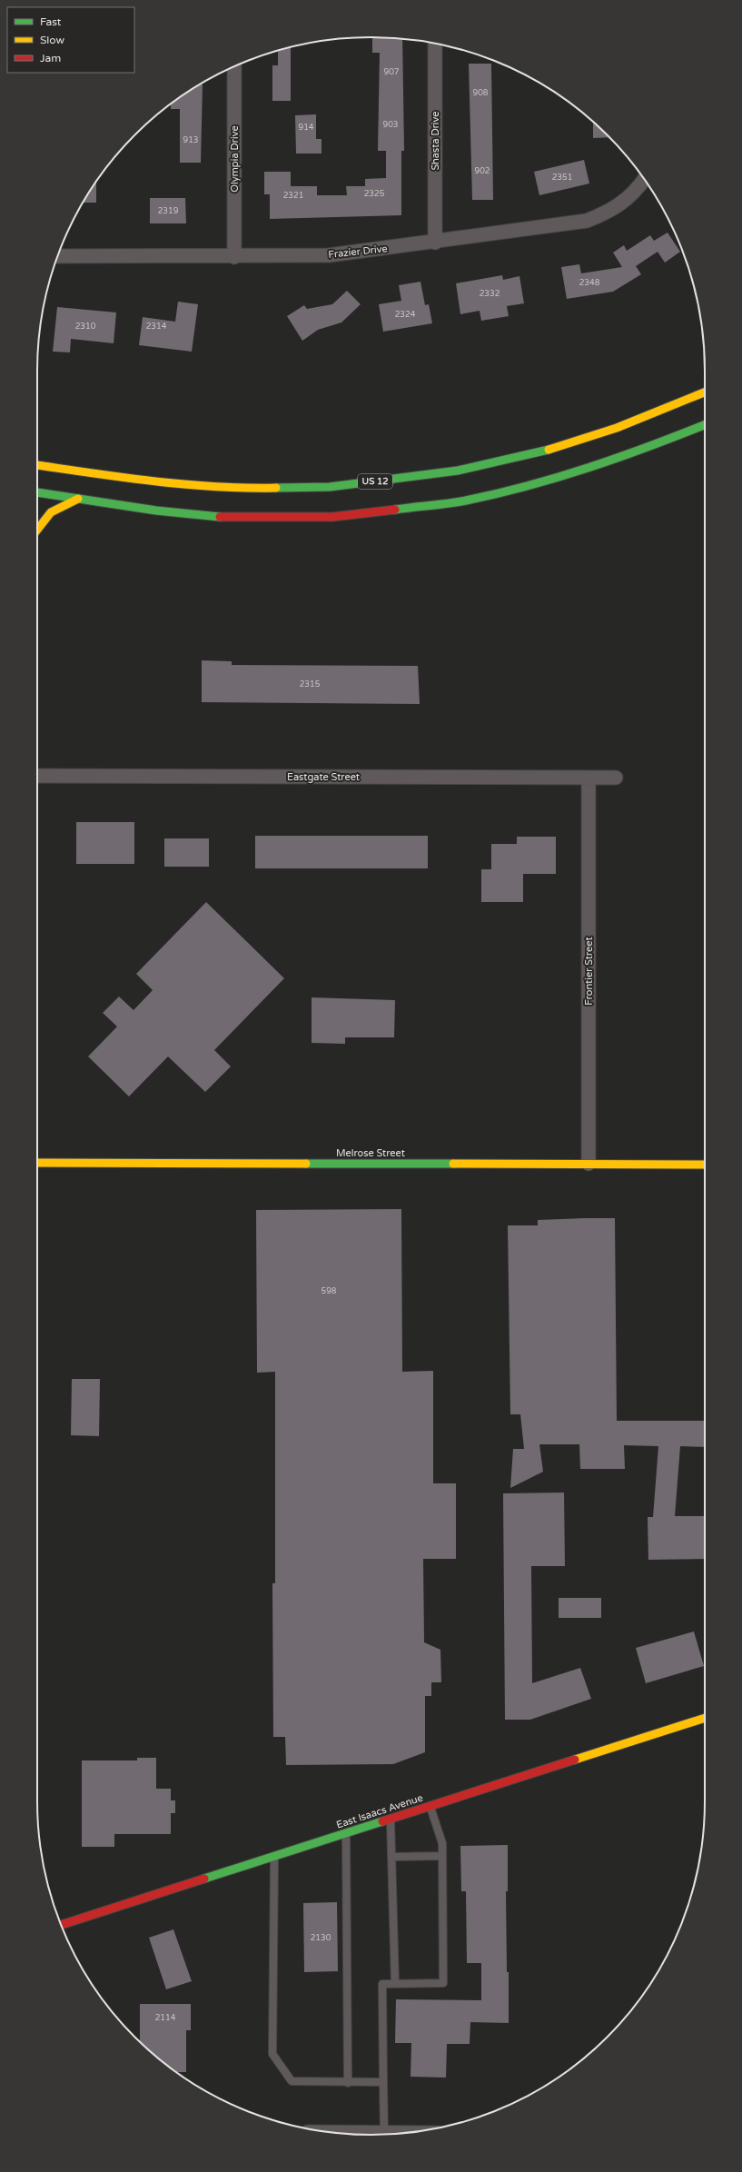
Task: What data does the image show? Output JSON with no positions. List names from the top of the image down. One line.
{"streets":{"main road":["US 12","Melrose Street","East Isaacs Avenue"],"street":["Shasta Drive","Olympia Drive","Frazier Drive","Eastgate Street","Frontier Street"]},"crossings":[["Shasta Drive","Frazier Drive"],["Olympia Drive","Frazier Drive"],["Eastgate Street","Frontier Street"],["Frontier Street","Melrose Street"]],"house_numbers":["907","908","903","914","913","902","2351","2325","2321","2319","2348","2332","2324","2310","2314","2315","598","2130","2114"],"legend":["Fast","Slow","Jam"]}
